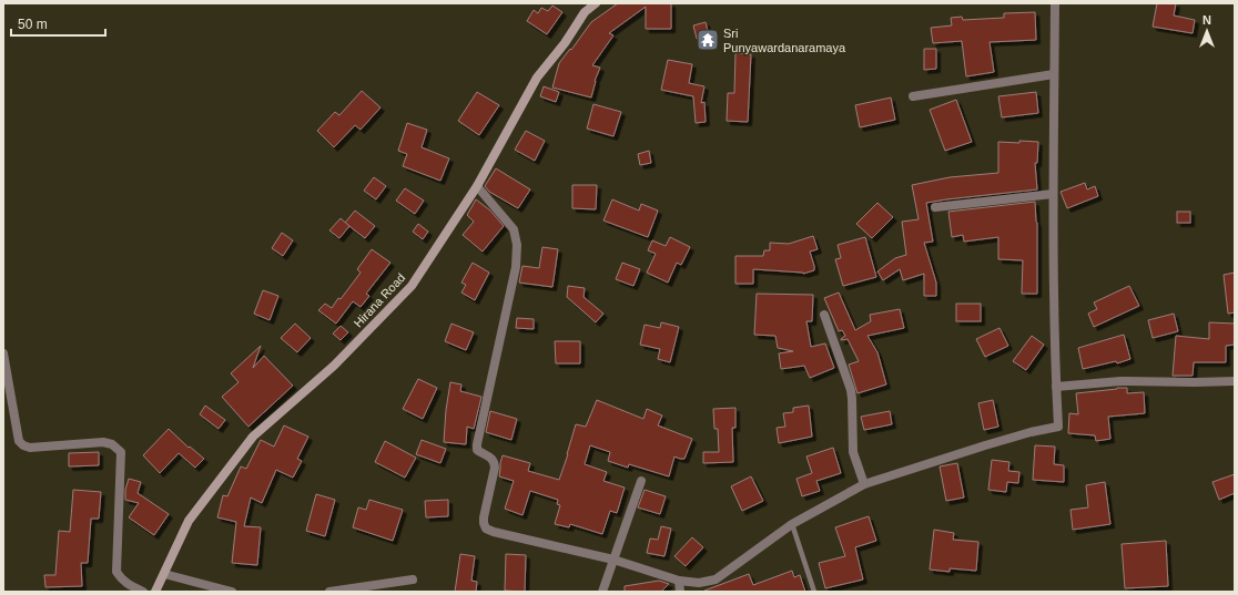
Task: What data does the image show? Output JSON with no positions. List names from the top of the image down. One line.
{"streets":{"street":["Hirana Road"]},"places":{"temple":["Sri Punyawardanaramaya"]},"scale_bar":"50 m","north":"top"}
